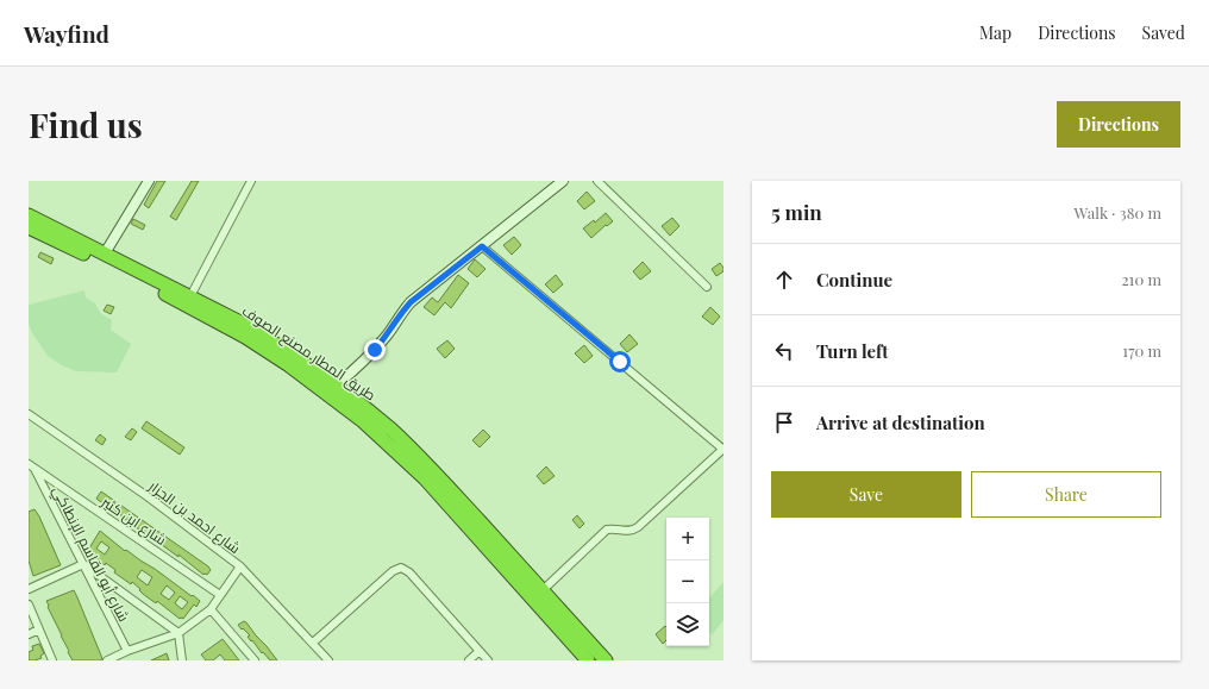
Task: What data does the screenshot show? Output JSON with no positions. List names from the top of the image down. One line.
{"streets":{"highway":["طريق المطار مصنع الصوف"],"street":["شارع احمد بن الجزار","شارع ابن كثير","شارع أبو القاسم الإنطاكي"]},"crossings":[["شارع ابن كثير","شارع أبو القاسم الإنطاكي"]],"page":{"header":"Wayfind","nav":["Map","Directions","Saved"],"buttons":["Directions",["Save","Share"]],"title":"Find us","heading":["5 min","Walk · 380 m"],"list":[["Continue","210 m"],["Turn left","170 m"],"Arrive at destination"],"map_buttons":["+","−"]}}
